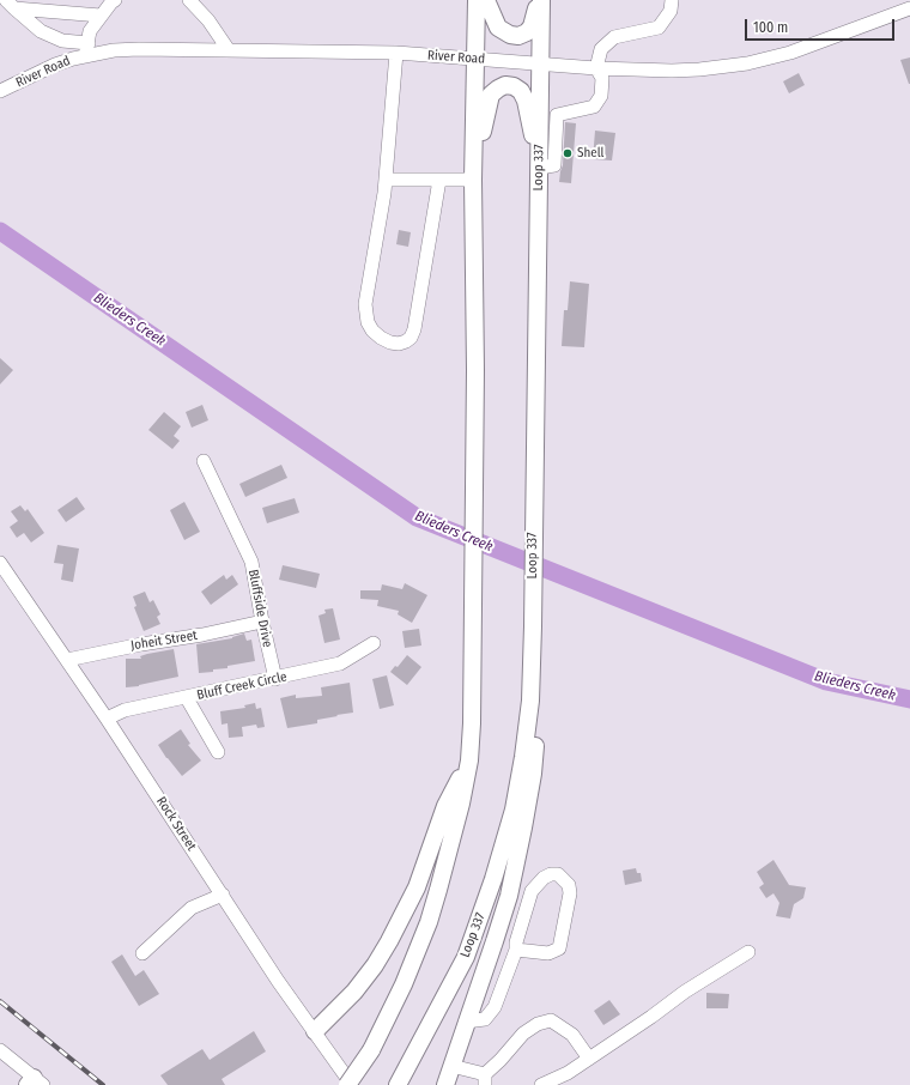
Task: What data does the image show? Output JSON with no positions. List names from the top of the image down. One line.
{"streets":{"main road":["Loop 337"],"street":["River Road","Bluffside Drive","Joheit Street","Bluff Creek Circle","Rock Street"]},"crossings":[["River Road","Loop 337"],["Bluffside Drive","Joheit Street"],["Bluffside Drive","Bluff Creek Circle"],["Joheit Street","Rock Street"],["Bluff Creek Circle","Rock Street"]],"water":["Blieders Creek"],"places":["Shell"],"scale_bar":"100 m"}
